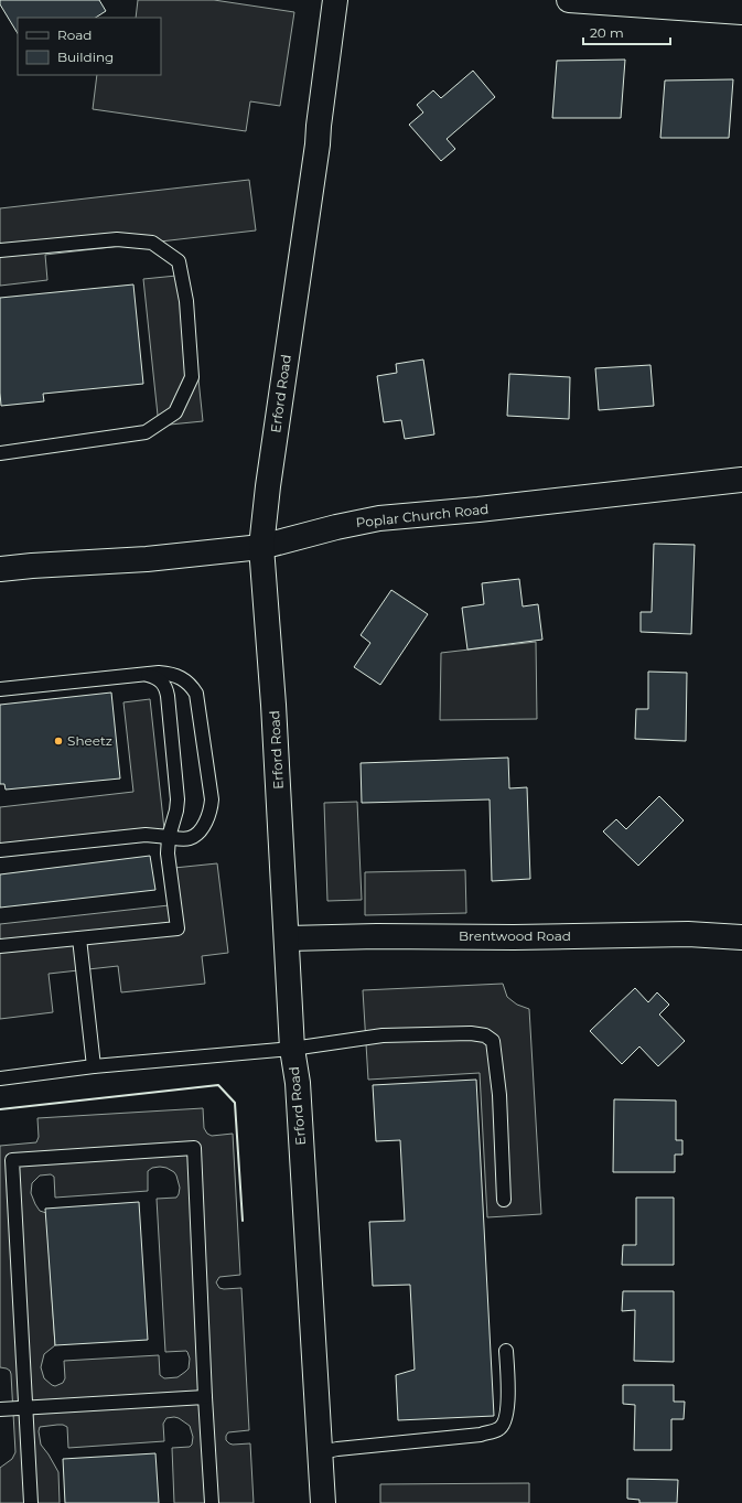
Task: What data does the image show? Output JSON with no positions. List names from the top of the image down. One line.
{"streets":{"street":["Erford Road","Poplar Church Road","Brentwood Road"]},"crossings":[["Erford Road","Poplar Church Road"],["Erford Road","Brentwood Road"]],"places":["Sheetz"],"legend":["Road","Building"],"scale_bar":"20 m"}
